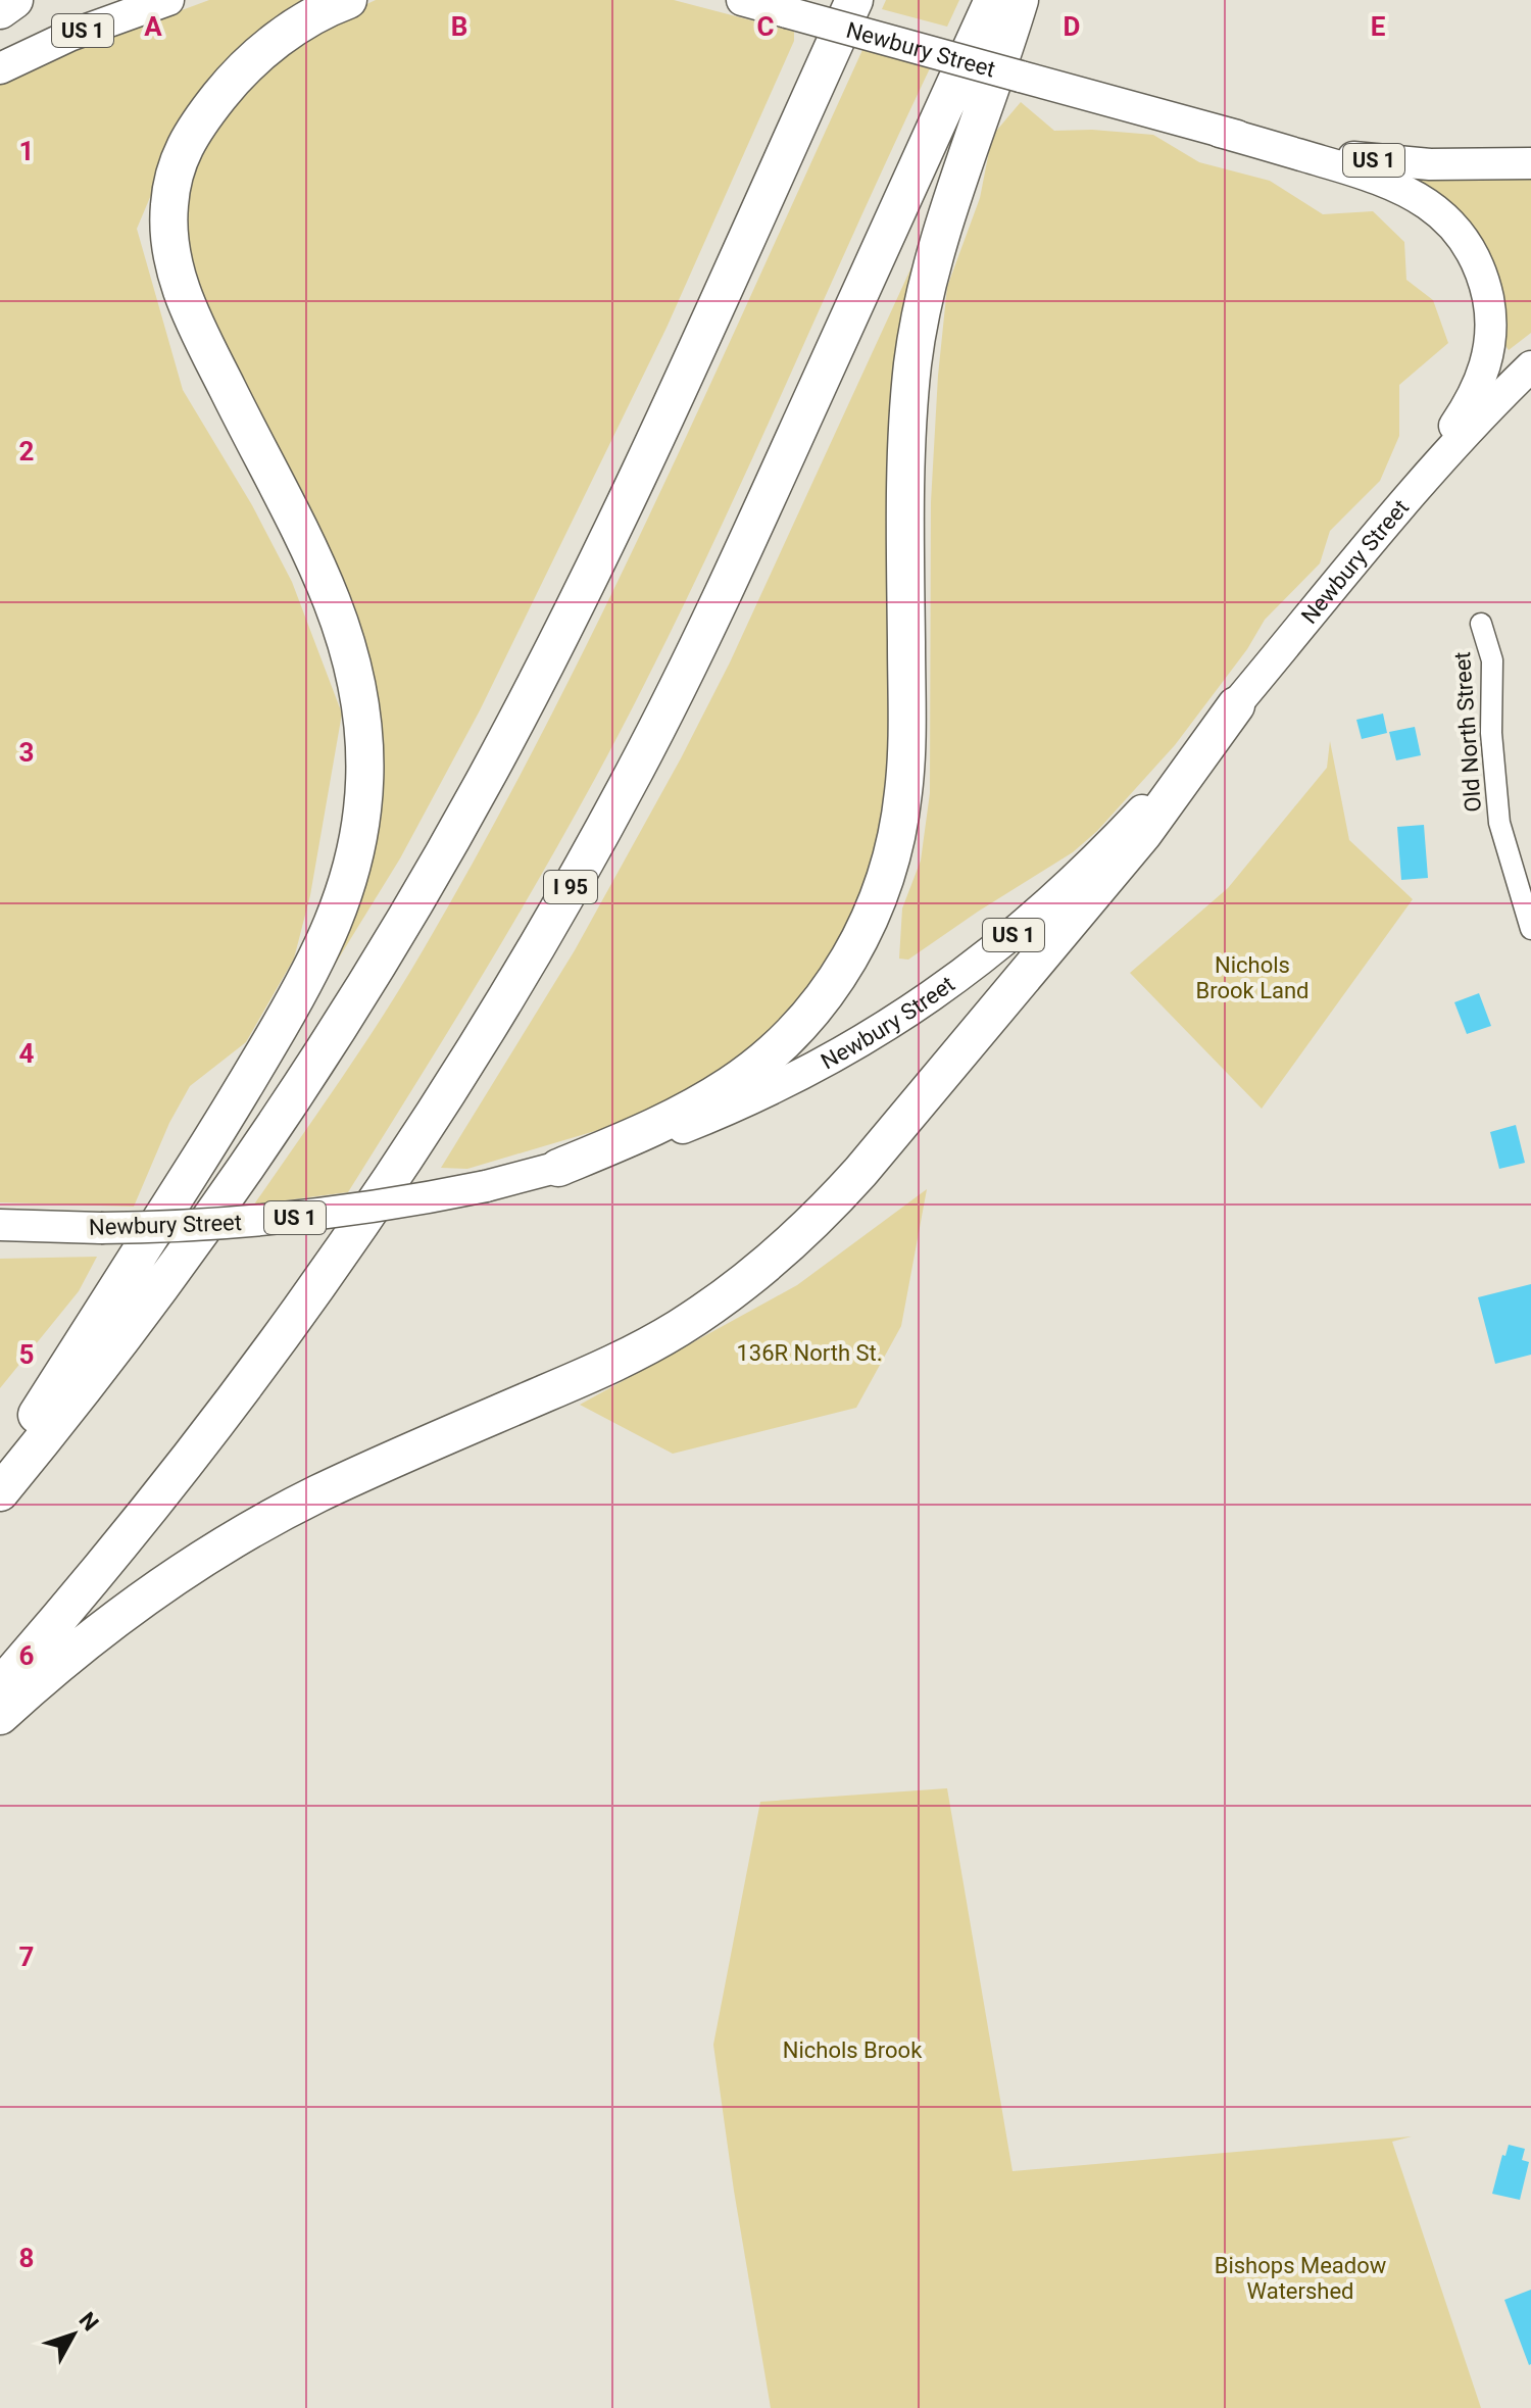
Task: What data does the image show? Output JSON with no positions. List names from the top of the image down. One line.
{"streets":{"highway":["I 95"],"main road":["US 1","Newbury Street"],"street":["Old North Street"]},"parks":["Nichols Brook Land","136R North St.","Nichols Brook","Bishops Meadow Watershed"],"north":"top right","grid":{"columns":["A","B","C","D","E"],"rows":["1","2","3","4","5","6","7","8"]}}
